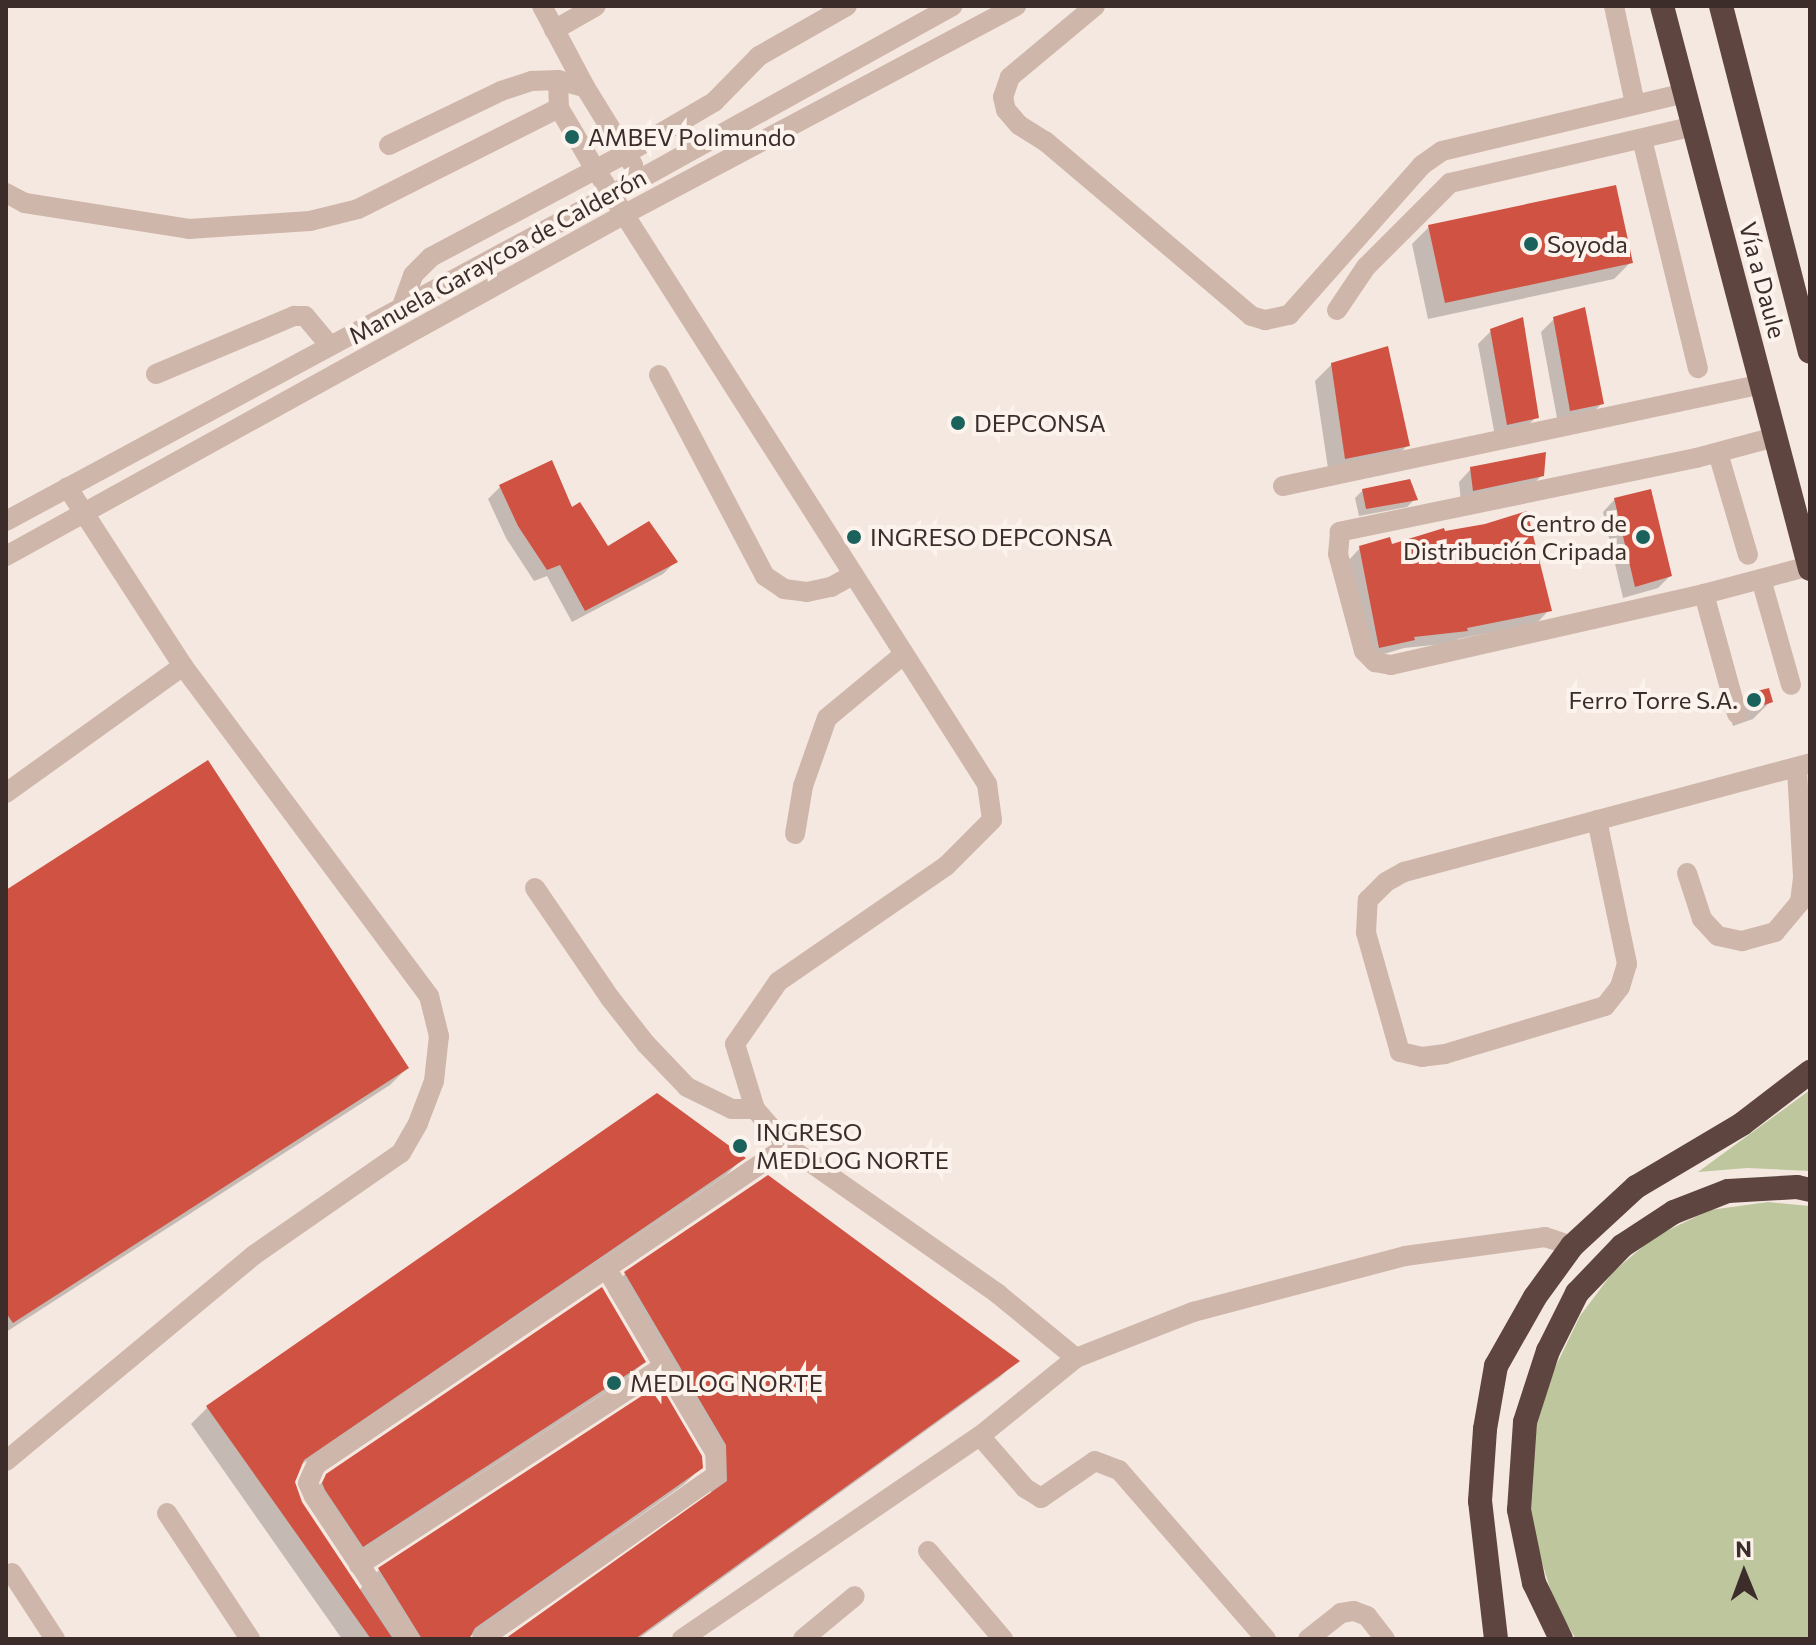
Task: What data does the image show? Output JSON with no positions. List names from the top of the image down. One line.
{"streets":{"highway":["Vía a Daule"],"street":["Manuela Garaycoa de Calderón"]},"places":["AMBEV Polimundo","Soyoda","DEPCONSA","INGRESO DEPCONSA","Centro de Distribución Cripada","Ferro Torre S.A.","INGRESO MEDLOG NORTE","MEDLOG NORTE"],"north":"top"}
